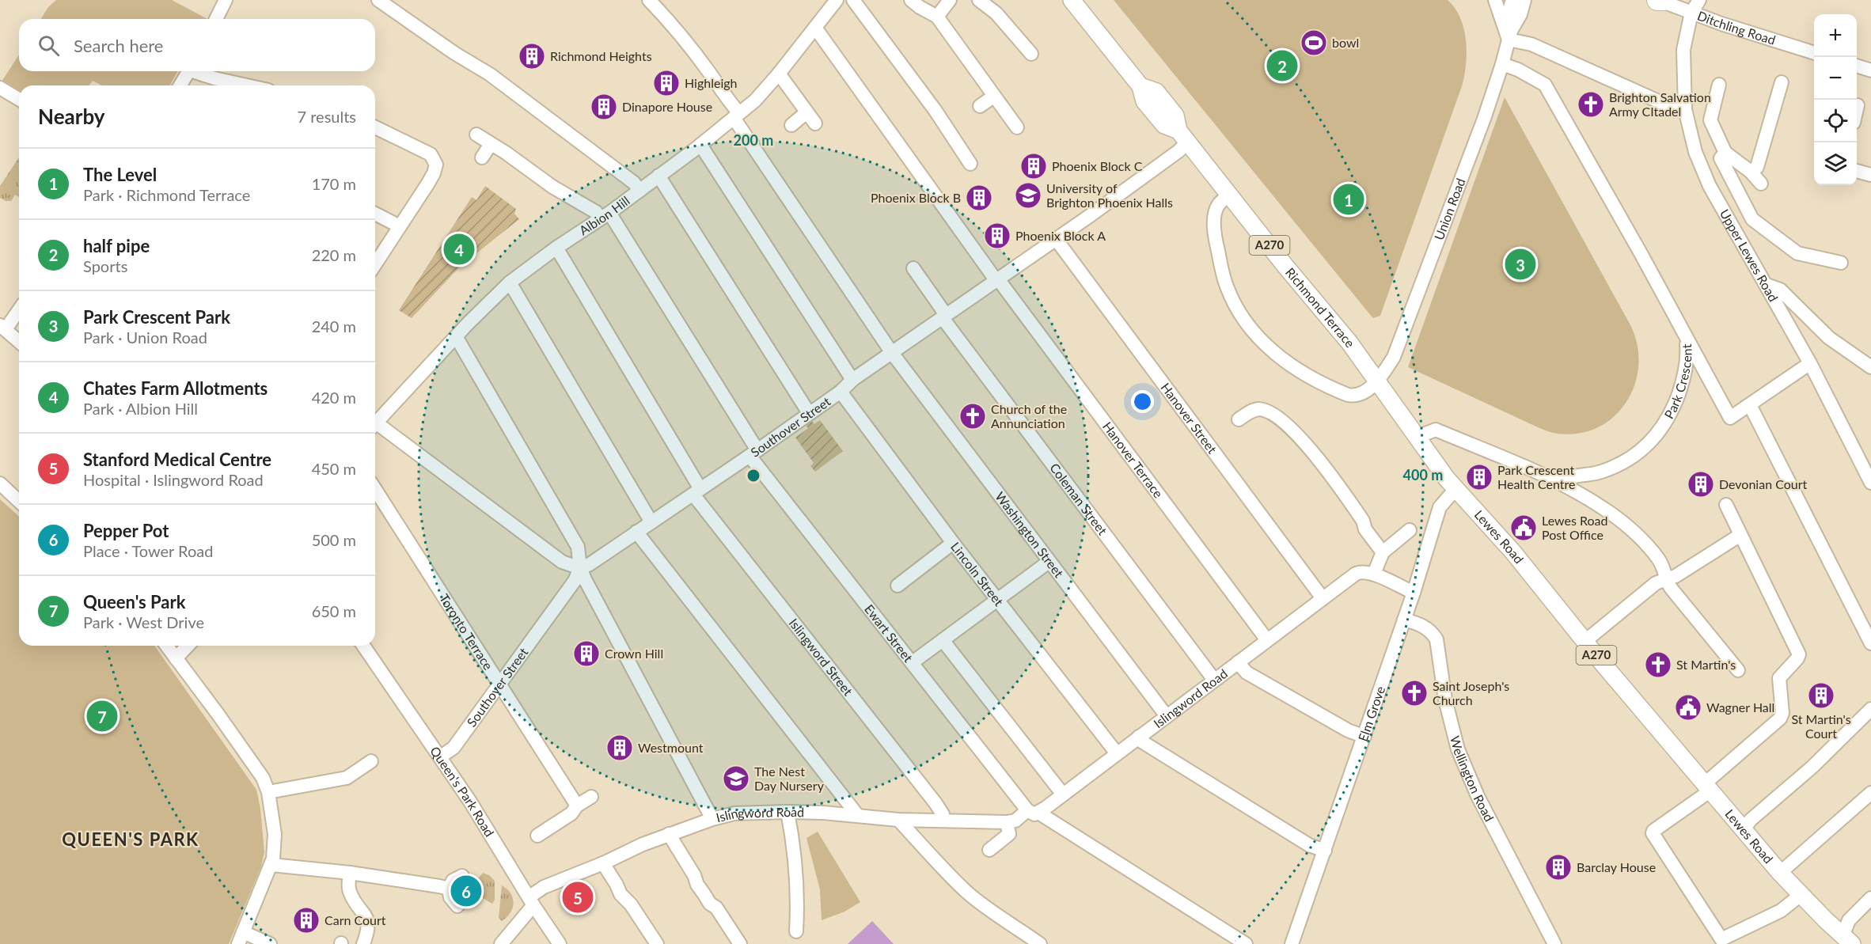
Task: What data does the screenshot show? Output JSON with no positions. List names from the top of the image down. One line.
{"streets":{"main road":["A270","Richmond Terrace","Lewes Road"],"street":["Ditchling Road","Union Road","Albion Hill","Upper Lewes Road","Park Crescent","Hanover Street","Southover Street","Hanover Terrace","Coleman Street","Washington Street","Lincoln Street","Toronto Terrace","Ewart Street","Islingword Street","Islingword Road","Elm Grove","Wellington Road","Queen's Park Road"]},"crossings":[["Ditchling Road","Upper Lewes Road"],["Union Road","Richmond Terrace"],["Union Road","Park Crescent"],["Albion Hill","Hanover Terrace"],["Albion Hill","Washington Street"],["Albion Hill","Ewart Street"],["Albion Hill","Islingword Street"],["Richmond Terrace","Southover Street"],["Richmond Terrace","Lewes Road"],["Richmond Terrace","Elm Grove"],["Hanover Street","Southover Street"],["Hanover Street","Islingword Road"],["Southover Street","Hanover Terrace"],["Southover Street","Coleman Street"],["Southover Street","Washington Street"],["Southover Street","Lincoln Street"],["Southover Street","Toronto Terrace"],["Southover Street","Ewart Street"],["Southover Street","Islingword Street"],["Southover Street","Queen's Park Road"],["Hanover Terrace","Islingword Road"],["Coleman Street","Islingword Road"],["Washington Street","Islingword Road"],["Lewes Road","Elm Grove"],["Lincoln Street","Islingword Road"],["Ewart Street","Islingword Road"],["Islingword Street","Islingword Road"],["Islingword Road","Queen's Park Road"],["Elm Grove","Wellington Road"]],"districts":["QUEEN'S PARK"],"places":{"sports":["bowl"],"building":["Richmond Heights","Highleigh","Dinapore House","Phoenix Block C","Phoenix Block B","Phoenix Block A","Park Crescent Health Centre","Devonian Court","Crown Hill","St Martin's Court","Westmount","Barclay House","Carn Court"],"church":["Brighton Salvation Army CItadel","Church of the Annunciation","St Martin's","Saint Joseph's Church"],"school or university":["University of Brighton Phoenix Halls","The Nest Day Nursery"],"public building":["Lewes Road Post Office","Wagner Hall"]},"page":{"map_buttons":["+","−"],"search":"Search here","pins":["2","1","4","3","7","6","5"],"heading":["Nearby","7 results"],"list":[{"mark":"1","name":"The Level","note":"Park · Richmond Terrace","value":"170 m"},{"mark":"2","name":"half pipe","note":"Sports","value":"220 m"},{"mark":"3","name":"Park Crescent Park","note":"Park · Union Road","value":"240 m"},{"mark":"4","name":"Chates Farm Allotments","note":"Park · Albion Hill","value":"420 m"},{"mark":"5","name":"Stanford Medical Centre","note":"Hospital · Islingword Road","value":"450 m"},{"mark":"6","name":"Pepper Pot","note":"Place · Tower Road","value":"500 m"},{"mark":"7","name":"Queen's Park","note":"Park · West Drive","value":"650 m"}]},"rings":["200 m","400 m"]}
